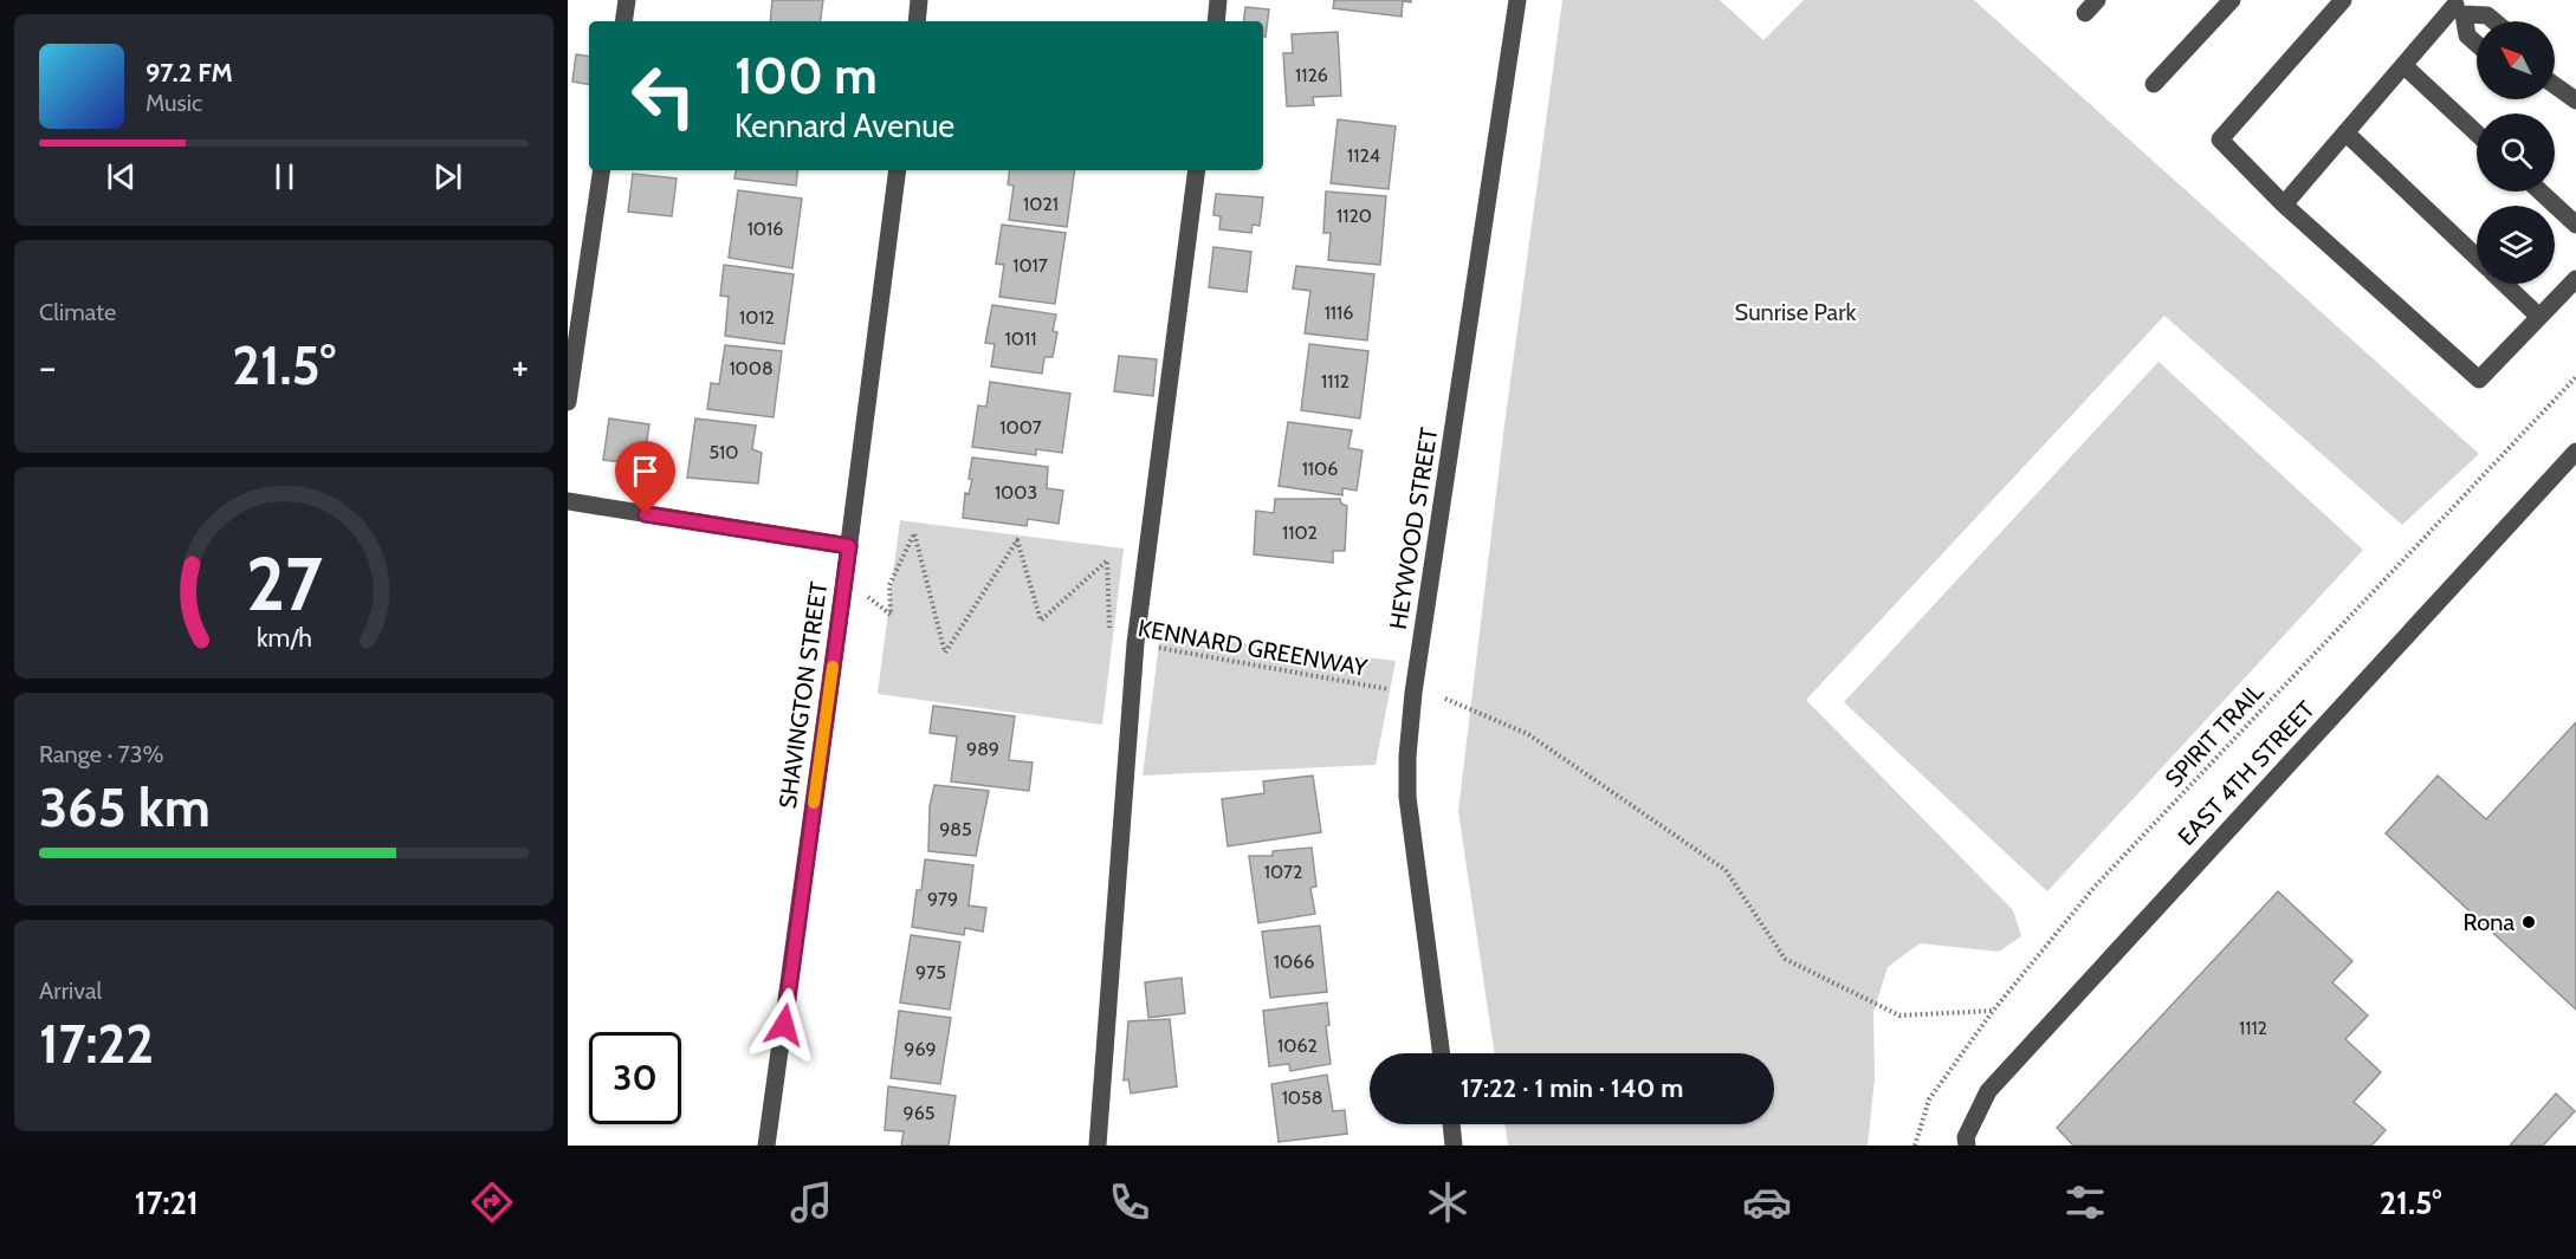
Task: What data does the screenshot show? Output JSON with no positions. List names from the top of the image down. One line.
{"streets":{"street":["HEYWOOD STREET","SHAVINGTON STREET","EAST 4TH STREET"],"path":["KENNARD GREENWAY","SPIRIT TRAIL"]},"parks":["Sunrise Park"],"places":["Rona"],"house_numbers":["1126","1124","1021","1120","1016","1017","1116","1012","1011","1008","1112","1007","510","1106","1003","1102","989","985","1072","979","1066","975","1112","1062","969","1058","965"],"north":"top left","page":{"turn":["100 m","Kennard Avenue"],"song":["97.2 FM","Music"],"tile":["Climate",["Range · 73%","365 km"],["Arrival","17:22"]],"heat":["−","21.5°","+"],"limit":"30","trip":"17:22 · 1 min · 140 m","tabs":["17:21","21.5°"],"gauge":["27","km/h"]}}
